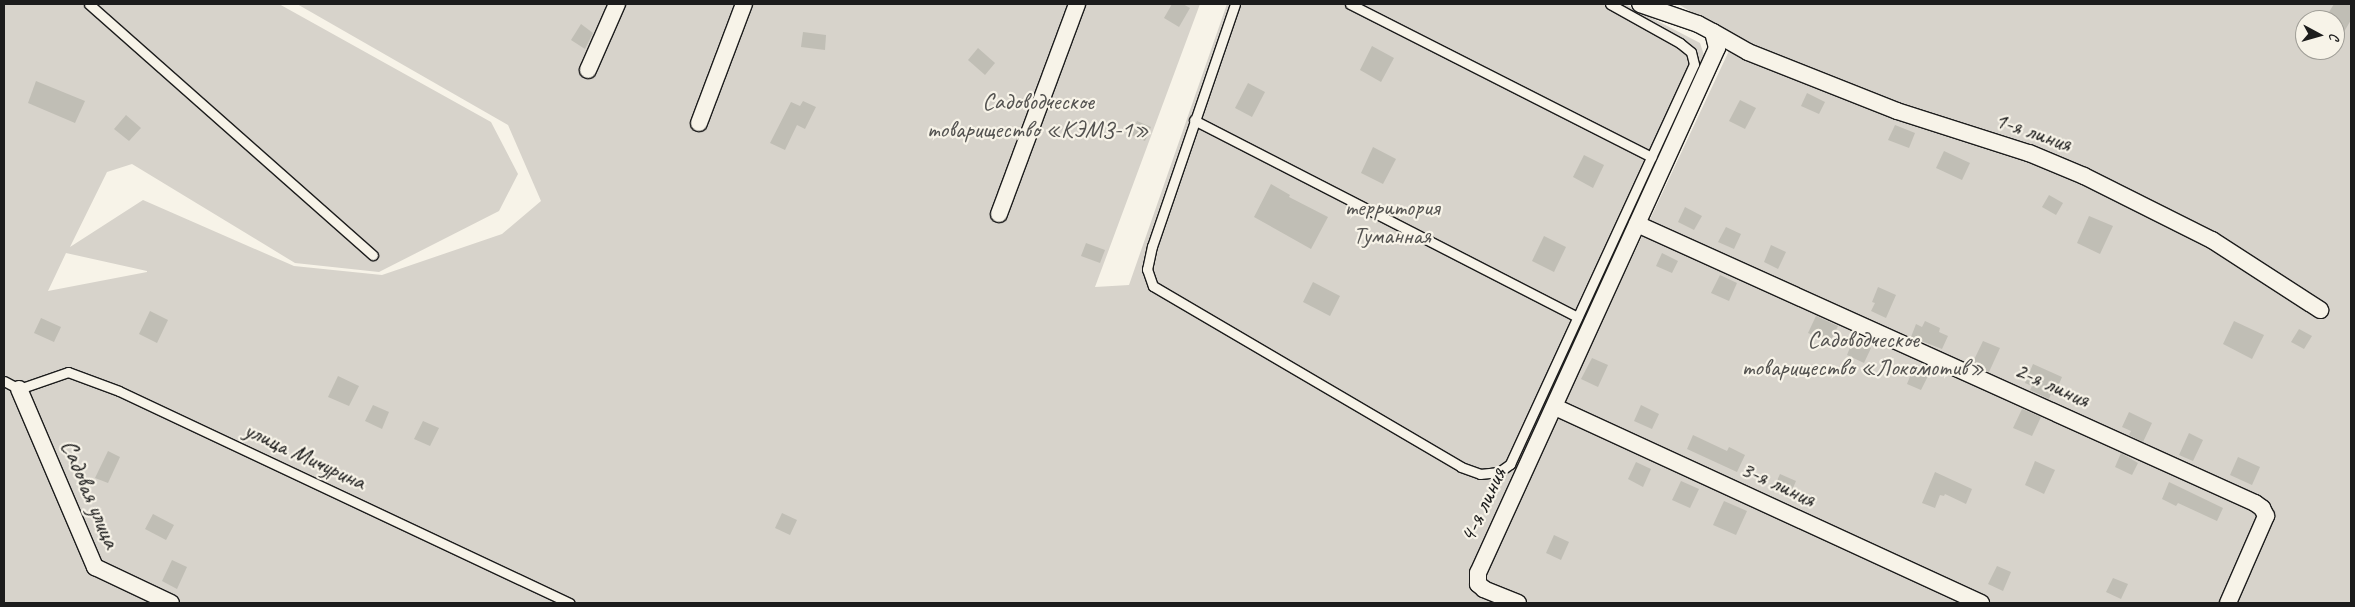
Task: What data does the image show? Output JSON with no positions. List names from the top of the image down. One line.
{"streets":{"street":["1-я линия","2-я линия","3-я линия","Садовая улица","4-я линия"],"lane":["улица Мичурина"]},"crossings":[["улица Мичурина","Садовая улица"],["3-я линия","4-я линия"]],"parks":["Садоводческое товарищество «КЭМЗ-1»","территория Туманная","Садоводческое товарищество «Локомотив»"],"north":"right"}
